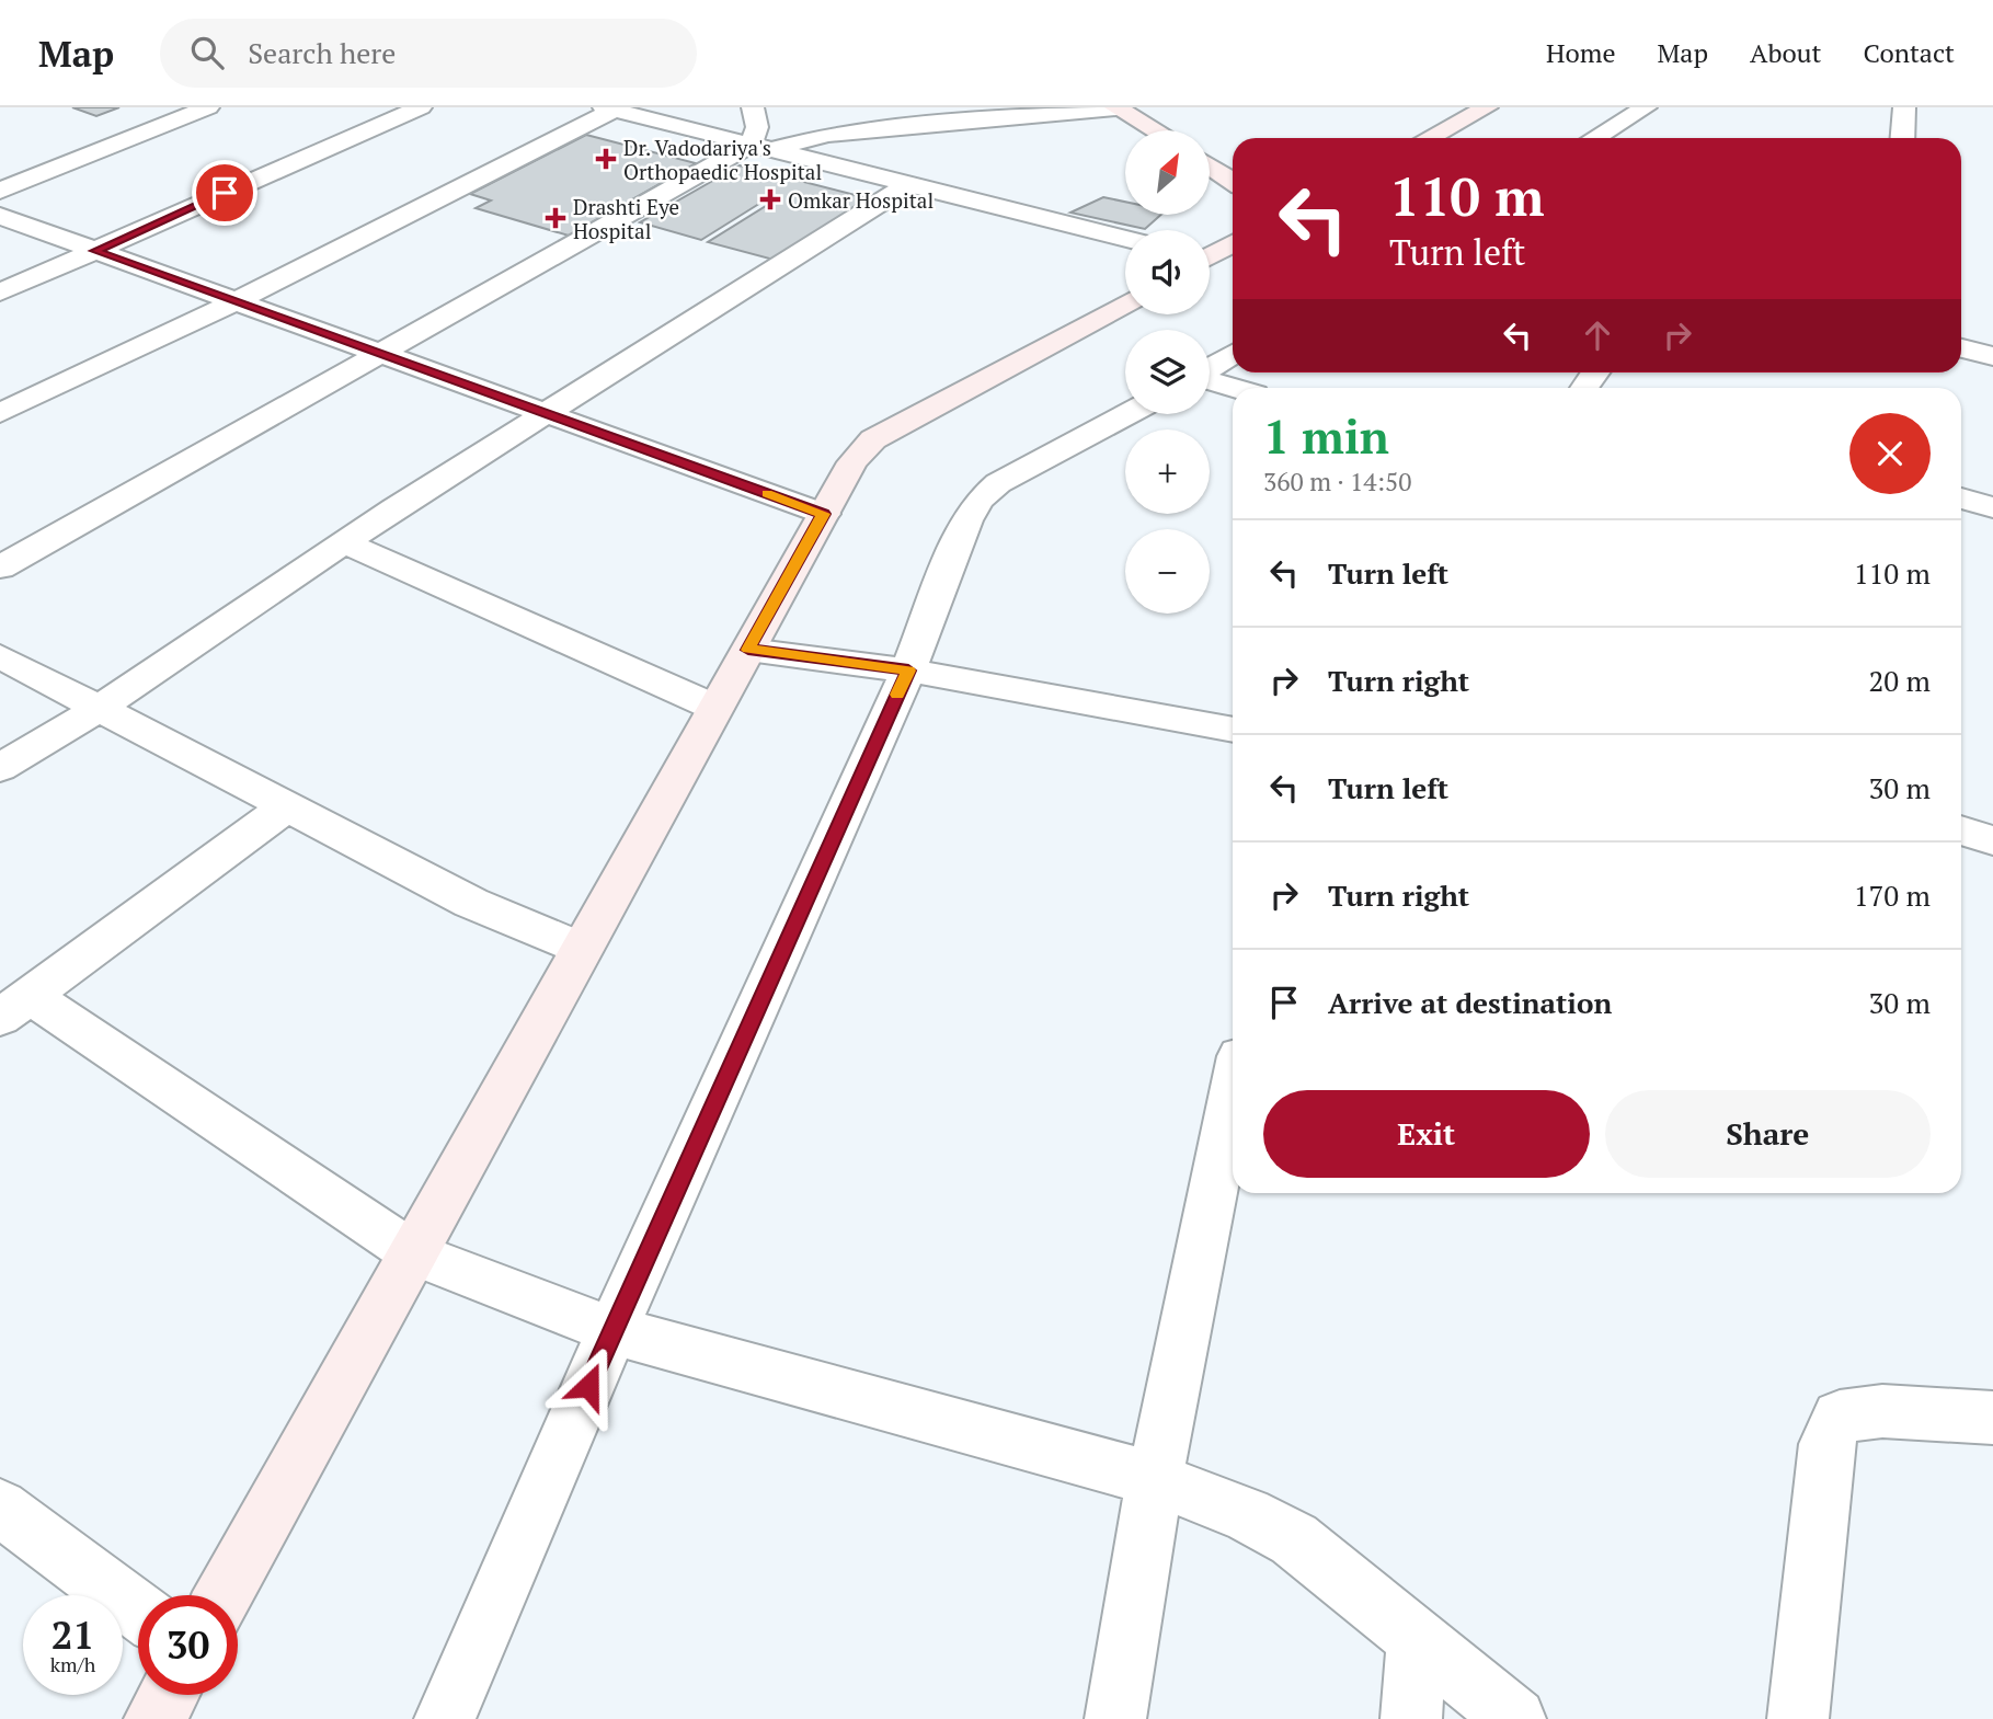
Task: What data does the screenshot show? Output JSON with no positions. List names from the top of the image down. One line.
{"places":{"health":["Dr. Vadodariya's Orthopaedic Hospital","Omkar Hospital","Drashti Eye Hospital"]},"north":"top right","page":{"header":"Map","search":"Search here","nav":["Home","Map","About","Contact"],"map_buttons":["+","−"],"turn":["110 m","Turn left"],"heading":["1 min","360 m · 14:50"],"list":[{"name":"Turn left","value":"110 m"},{"name":"Turn right","value":"20 m"},{"name":"Turn left","value":"30 m"},{"name":"Turn right","value":"170 m"},{"name":"Arrive at destination","value":"30 m"}],"buttons":["Exit","Share"],"speed":"21 km/h","limit":"30"}}
